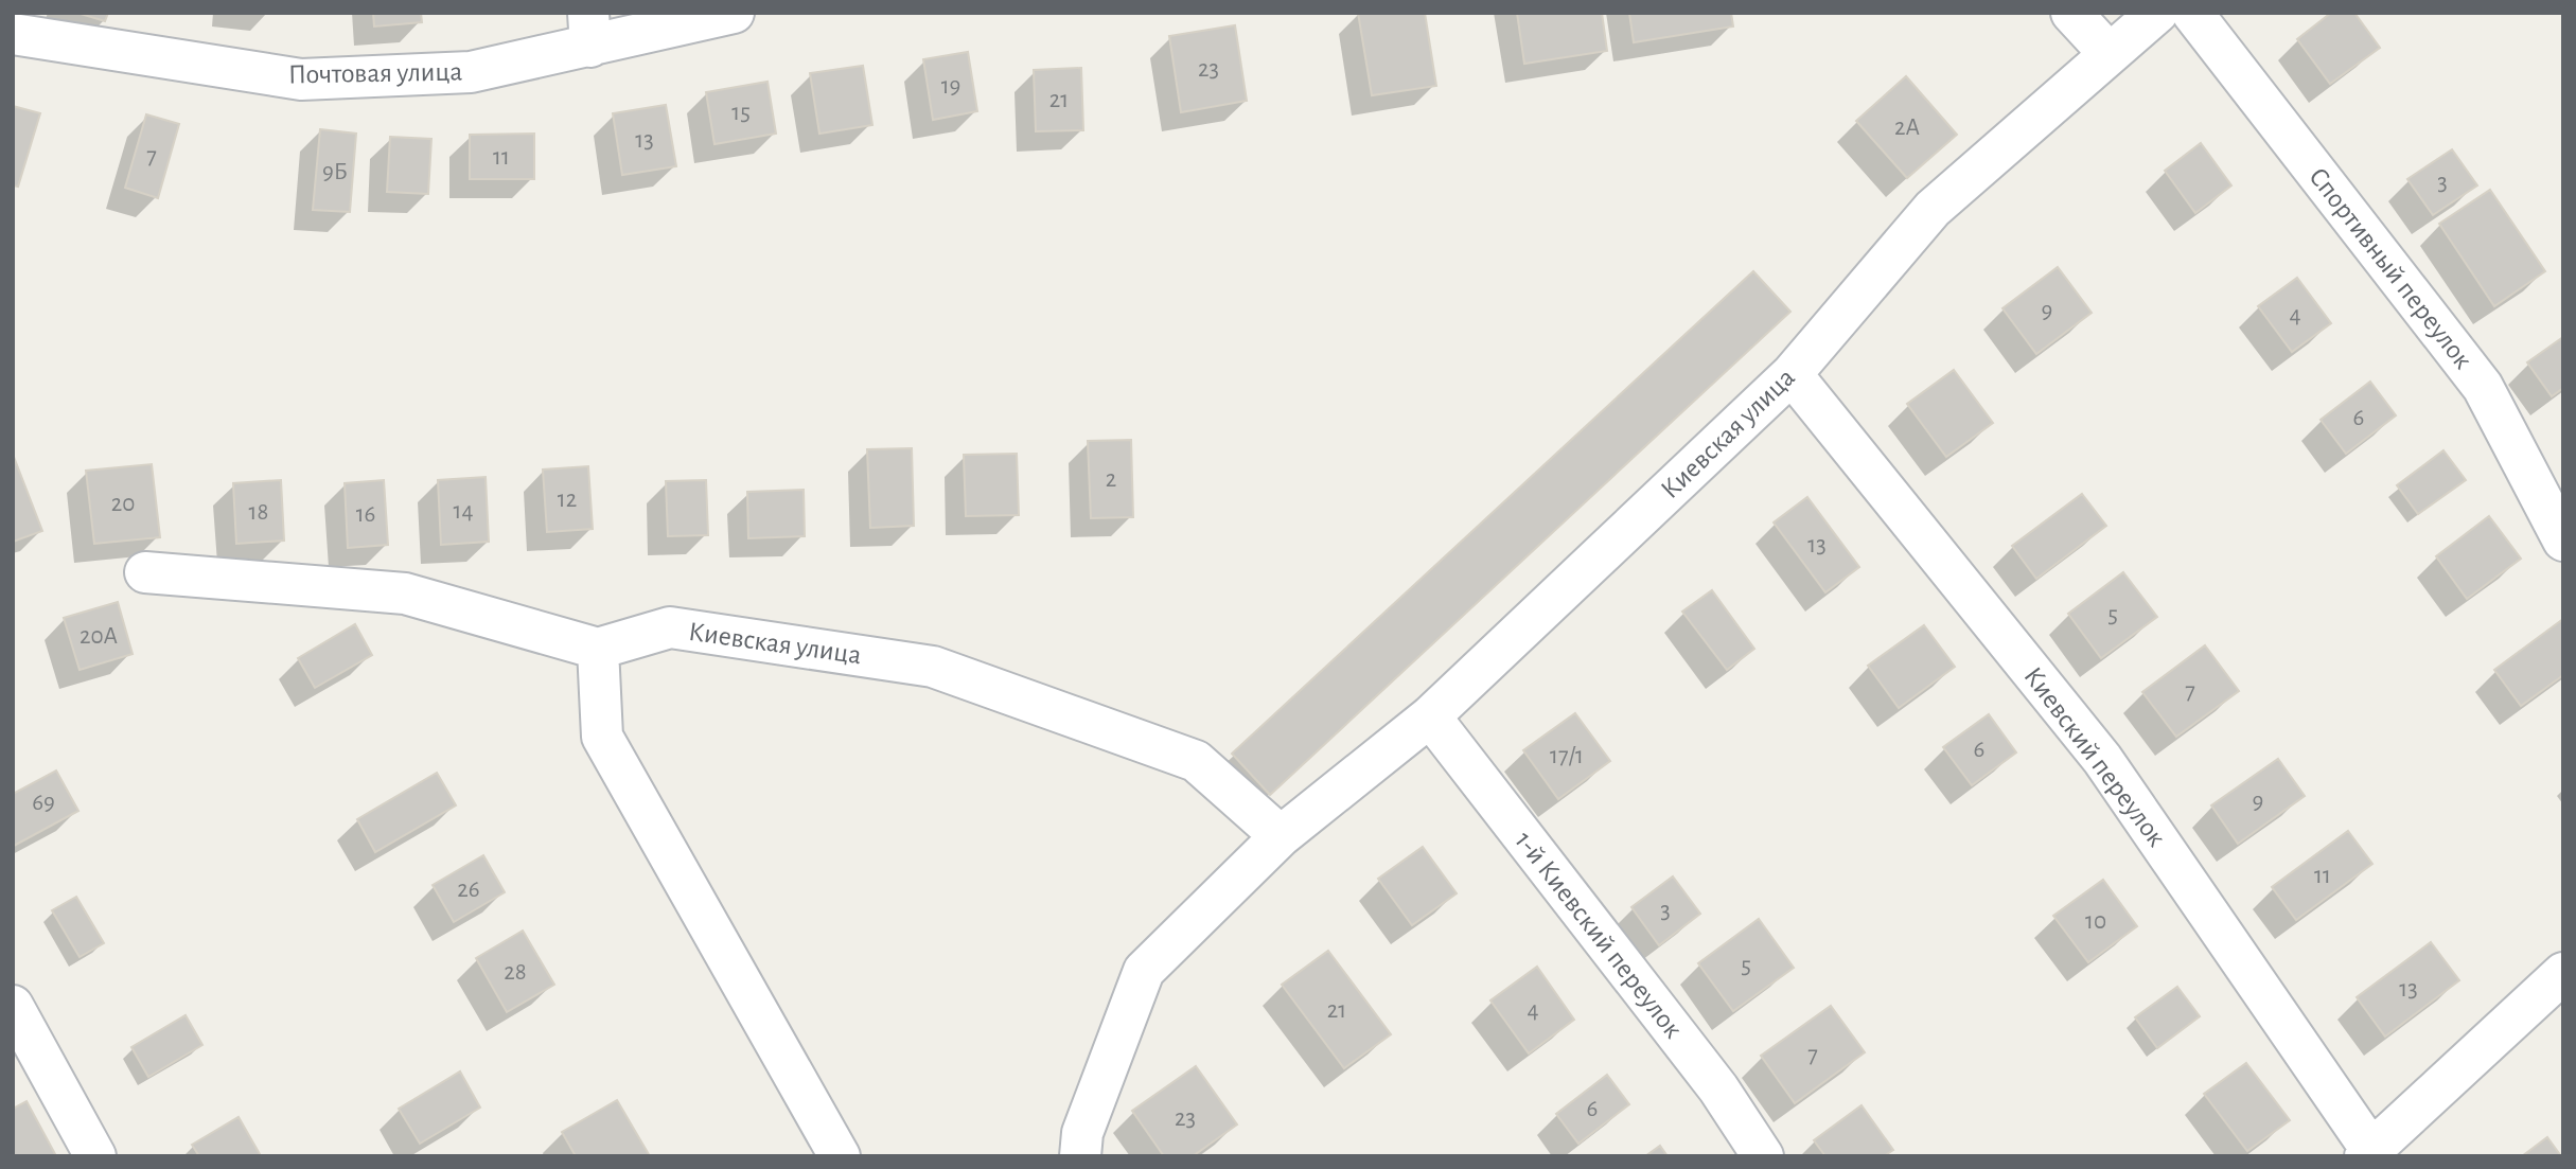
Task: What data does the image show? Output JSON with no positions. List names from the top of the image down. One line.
{"streets":{"street":["Почтовая улица","Спортивный переулок","Киевская улица","Киевский переулок","1-й Киевский переулок"]},"crossings":[["Киевская улица","Киевский переулок"],["Киевская улица","1-й Киевский переулок"]],"house_numbers":["23","19","21","15","2А","13","7","11","9Б","3","9","4","6","2","12","20","14","18","16","13","5","20А","7","6","17/1","9","69","11","26","3","10","5","28","13","21","4","7","6","23"]}
